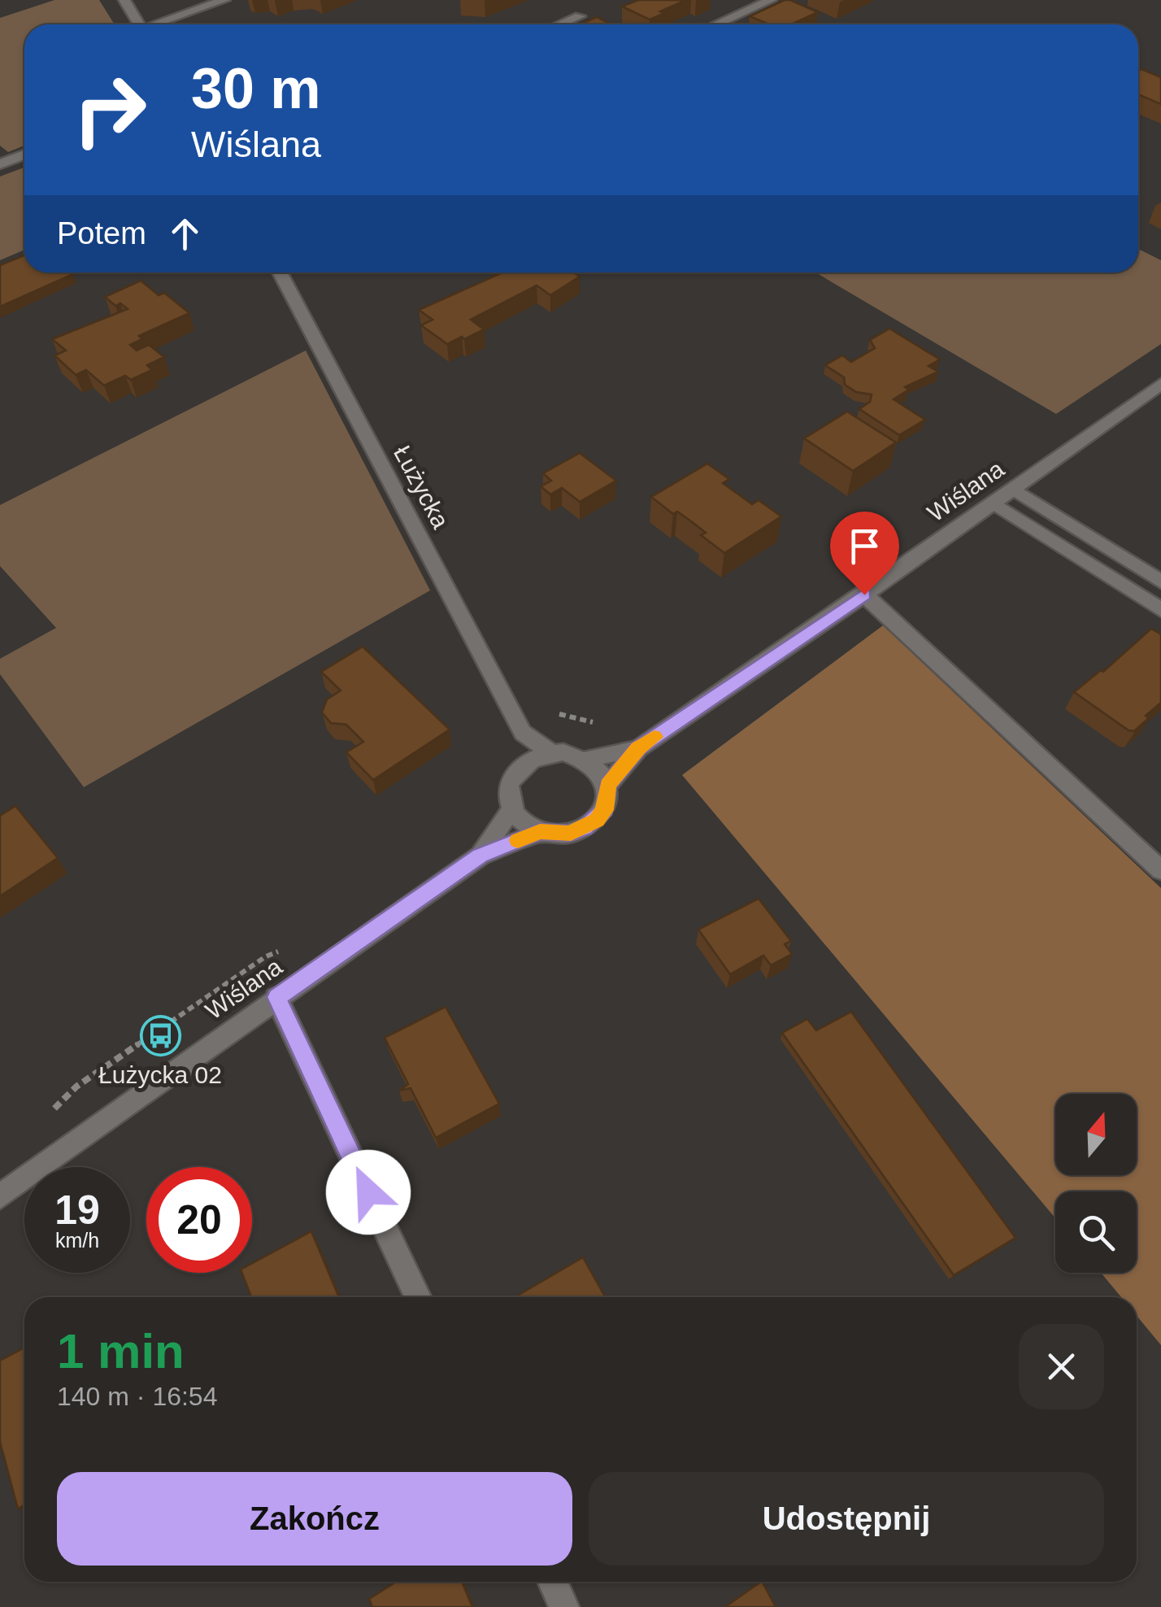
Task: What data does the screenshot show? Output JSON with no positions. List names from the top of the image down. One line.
{"streets":{"street":["Łużycka","Wiślana"]},"places":{"bus stop":["Łużycka 02"]},"north":"top","page":{"turn":["30 m","Wiślana"],"then":"Potem","speed":"19 km/h","limit":"20","heading":["1 min","140 m · 16:54"],"buttons":["Zakończ","Udostępnij"]}}
